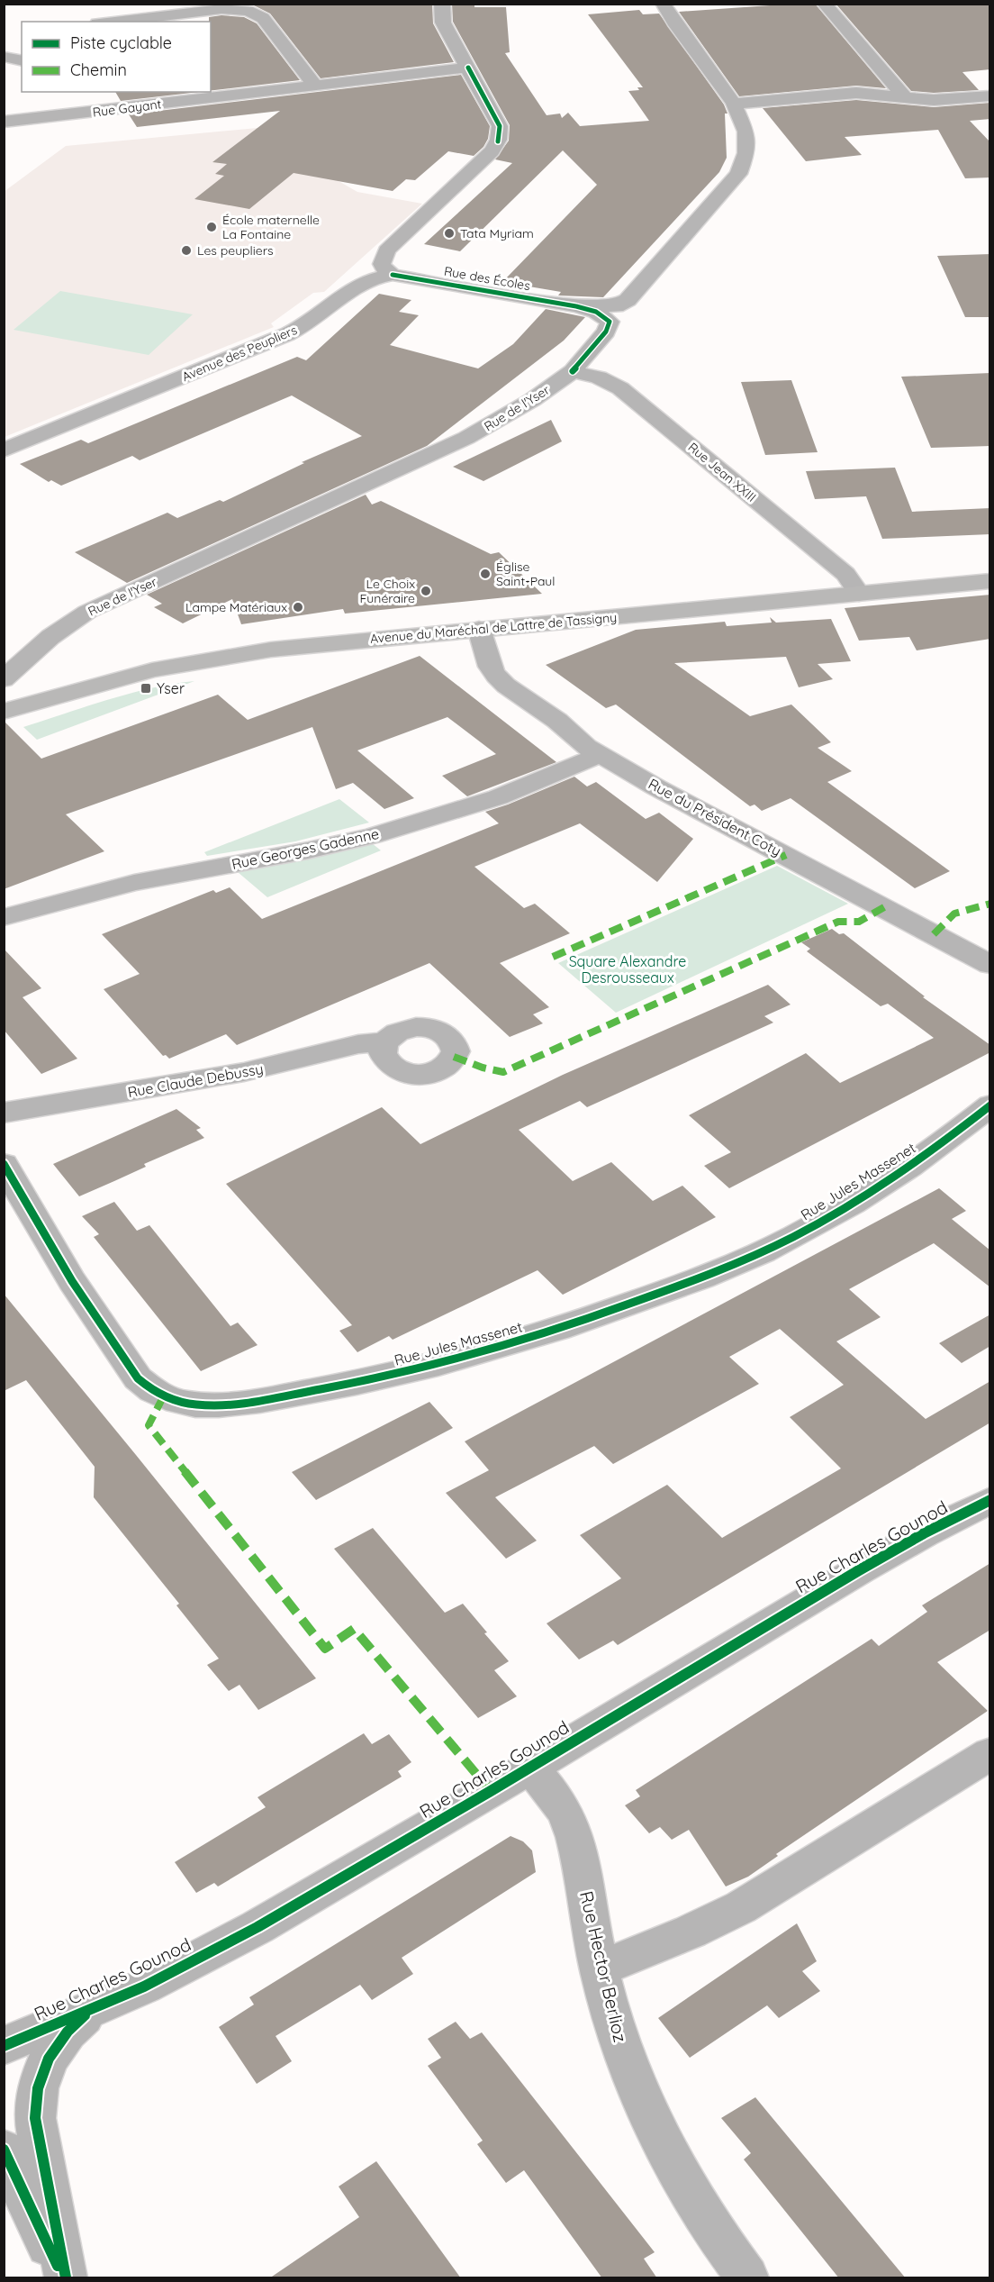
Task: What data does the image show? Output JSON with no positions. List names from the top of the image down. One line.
{"streets":{"main road":["Avenue du Maréchal de Lattre de Tassigny"],"street":["Rue Gayant","Rue des Écoles","Avenue des Peupliers","Rue de l'Yser","Rue Jean XXIII","Rue du Président Coty","Rue Georges Gadenne","Rue Claude Debussy","Rue Jules Massenet","Rue Charles Gounod","Rue Hector Berlioz"]},"crossings":[["Rue des Écoles","Avenue des Peupliers"],["Rue des Écoles","Rue de l'Yser"],["Rue de l'Yser","Rue Jean XXIII"],["Rue Jean XXIII","Avenue du Maréchal de Lattre de Tassigny"],["Avenue du Maréchal de Lattre de Tassigny","Rue du Président Coty"],["Rue du Président Coty","Rue Georges Gadenne"],["Rue Charles Gounod","Rue Hector Berlioz"]],"parks":["Square Alexandre Desrousseaux"],"places":{"other":["École maternelle La Fontaine","Tata Myriam","Les peupliers","Église Saint-Paul","Le Choix Funéraire","Lampe Matériaux"],"transit":["Yser"]},"legend":["Piste cyclable","Chemin"]}
